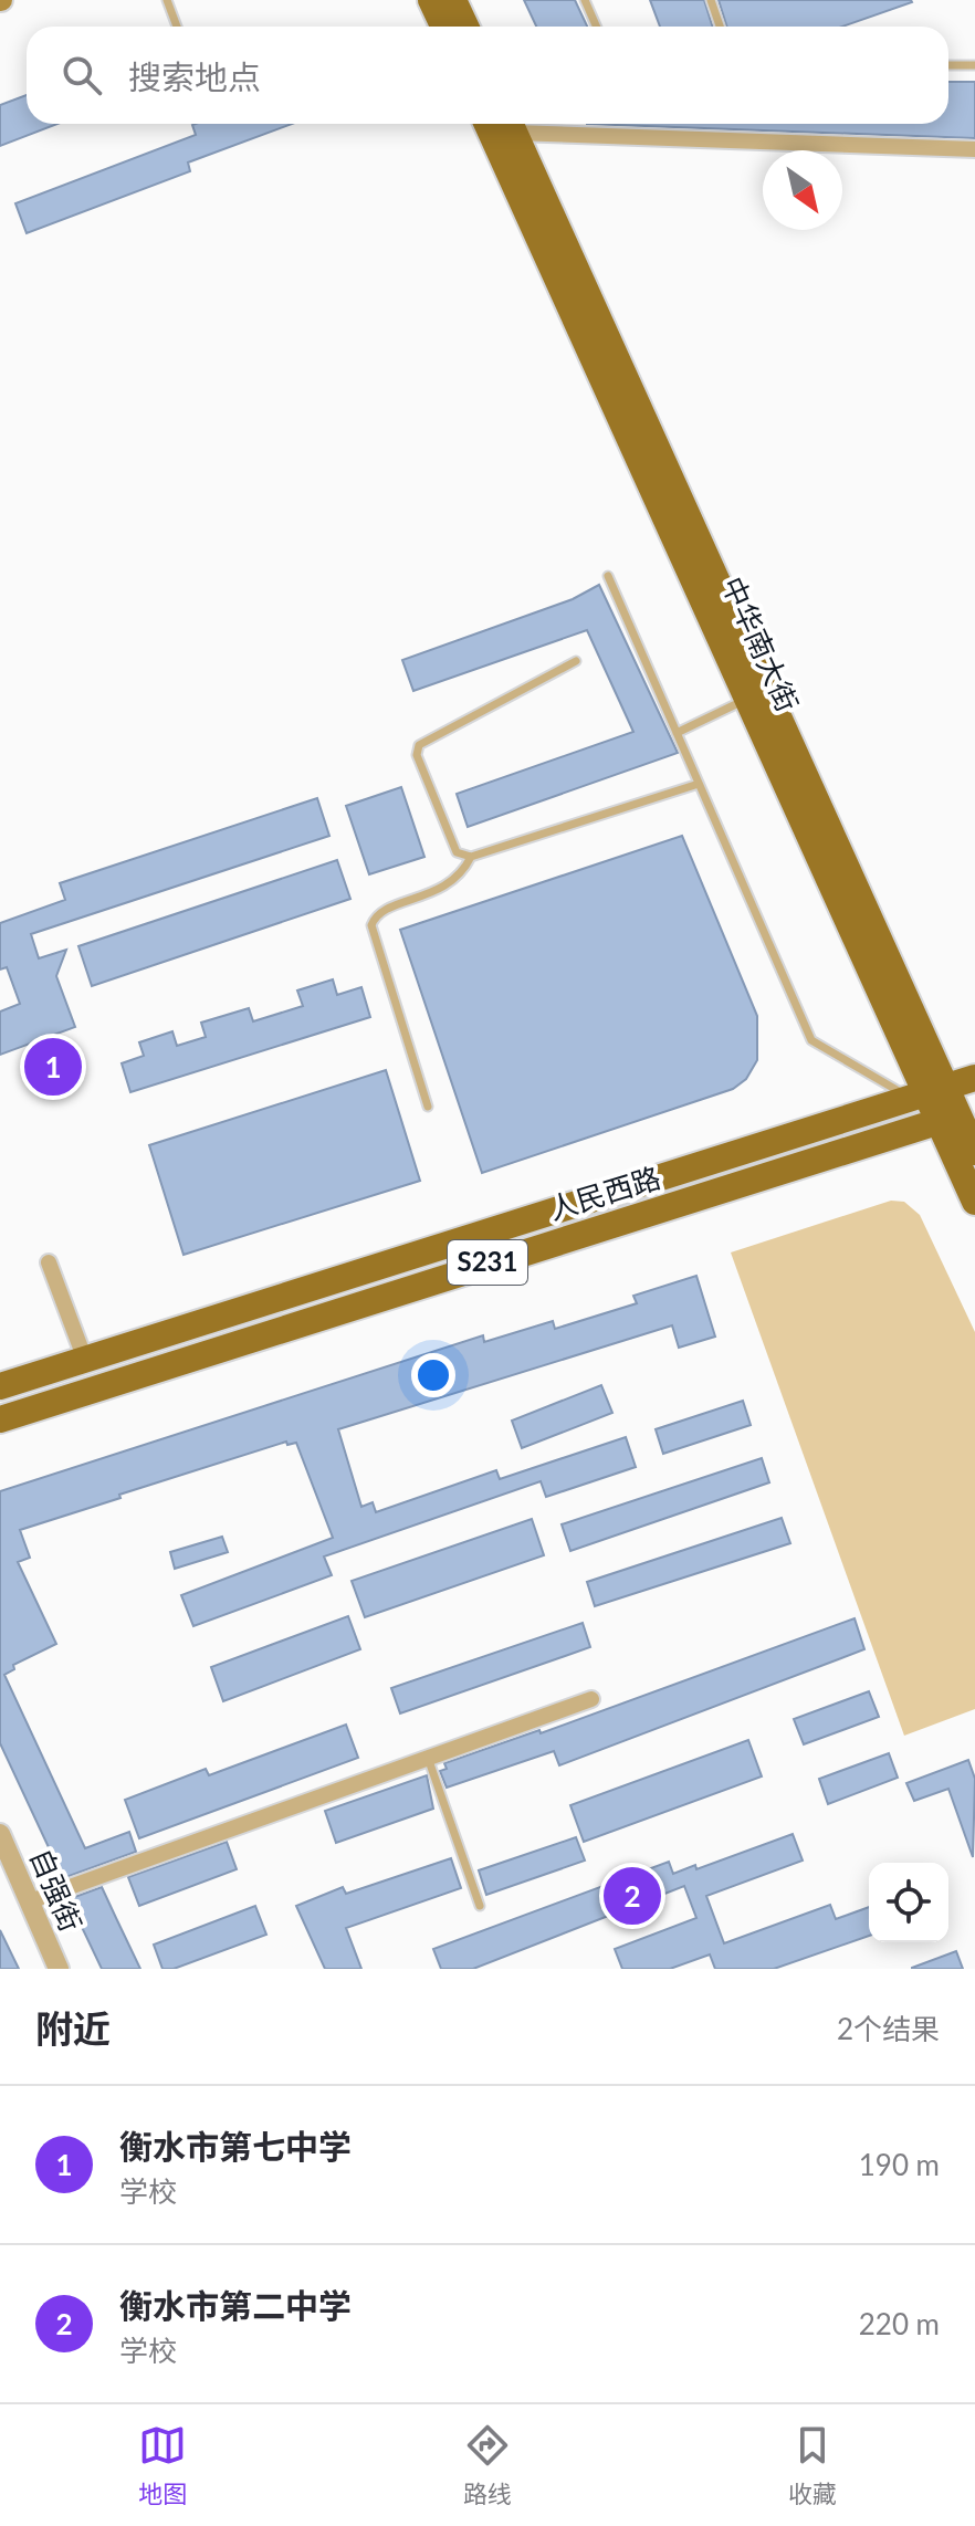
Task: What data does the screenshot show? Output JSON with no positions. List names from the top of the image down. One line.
{"streets":{"main road":["中华南大街","人民西路","S231"],"street":["自强街"]},"crossings":[["中华南大街","人民西路"]],"north":"bottom right","page":{"search":"搜索地点","pins":["1","2"],"heading":["附近","2个结果"],"list":[{"mark":"1","name":"衡水市第七中学","note":"学校","value":"190 m"},{"mark":"2","name":"衡水市第二中学","note":"学校","value":"220 m"}],"nav":["地图","路线","收藏"]}}
